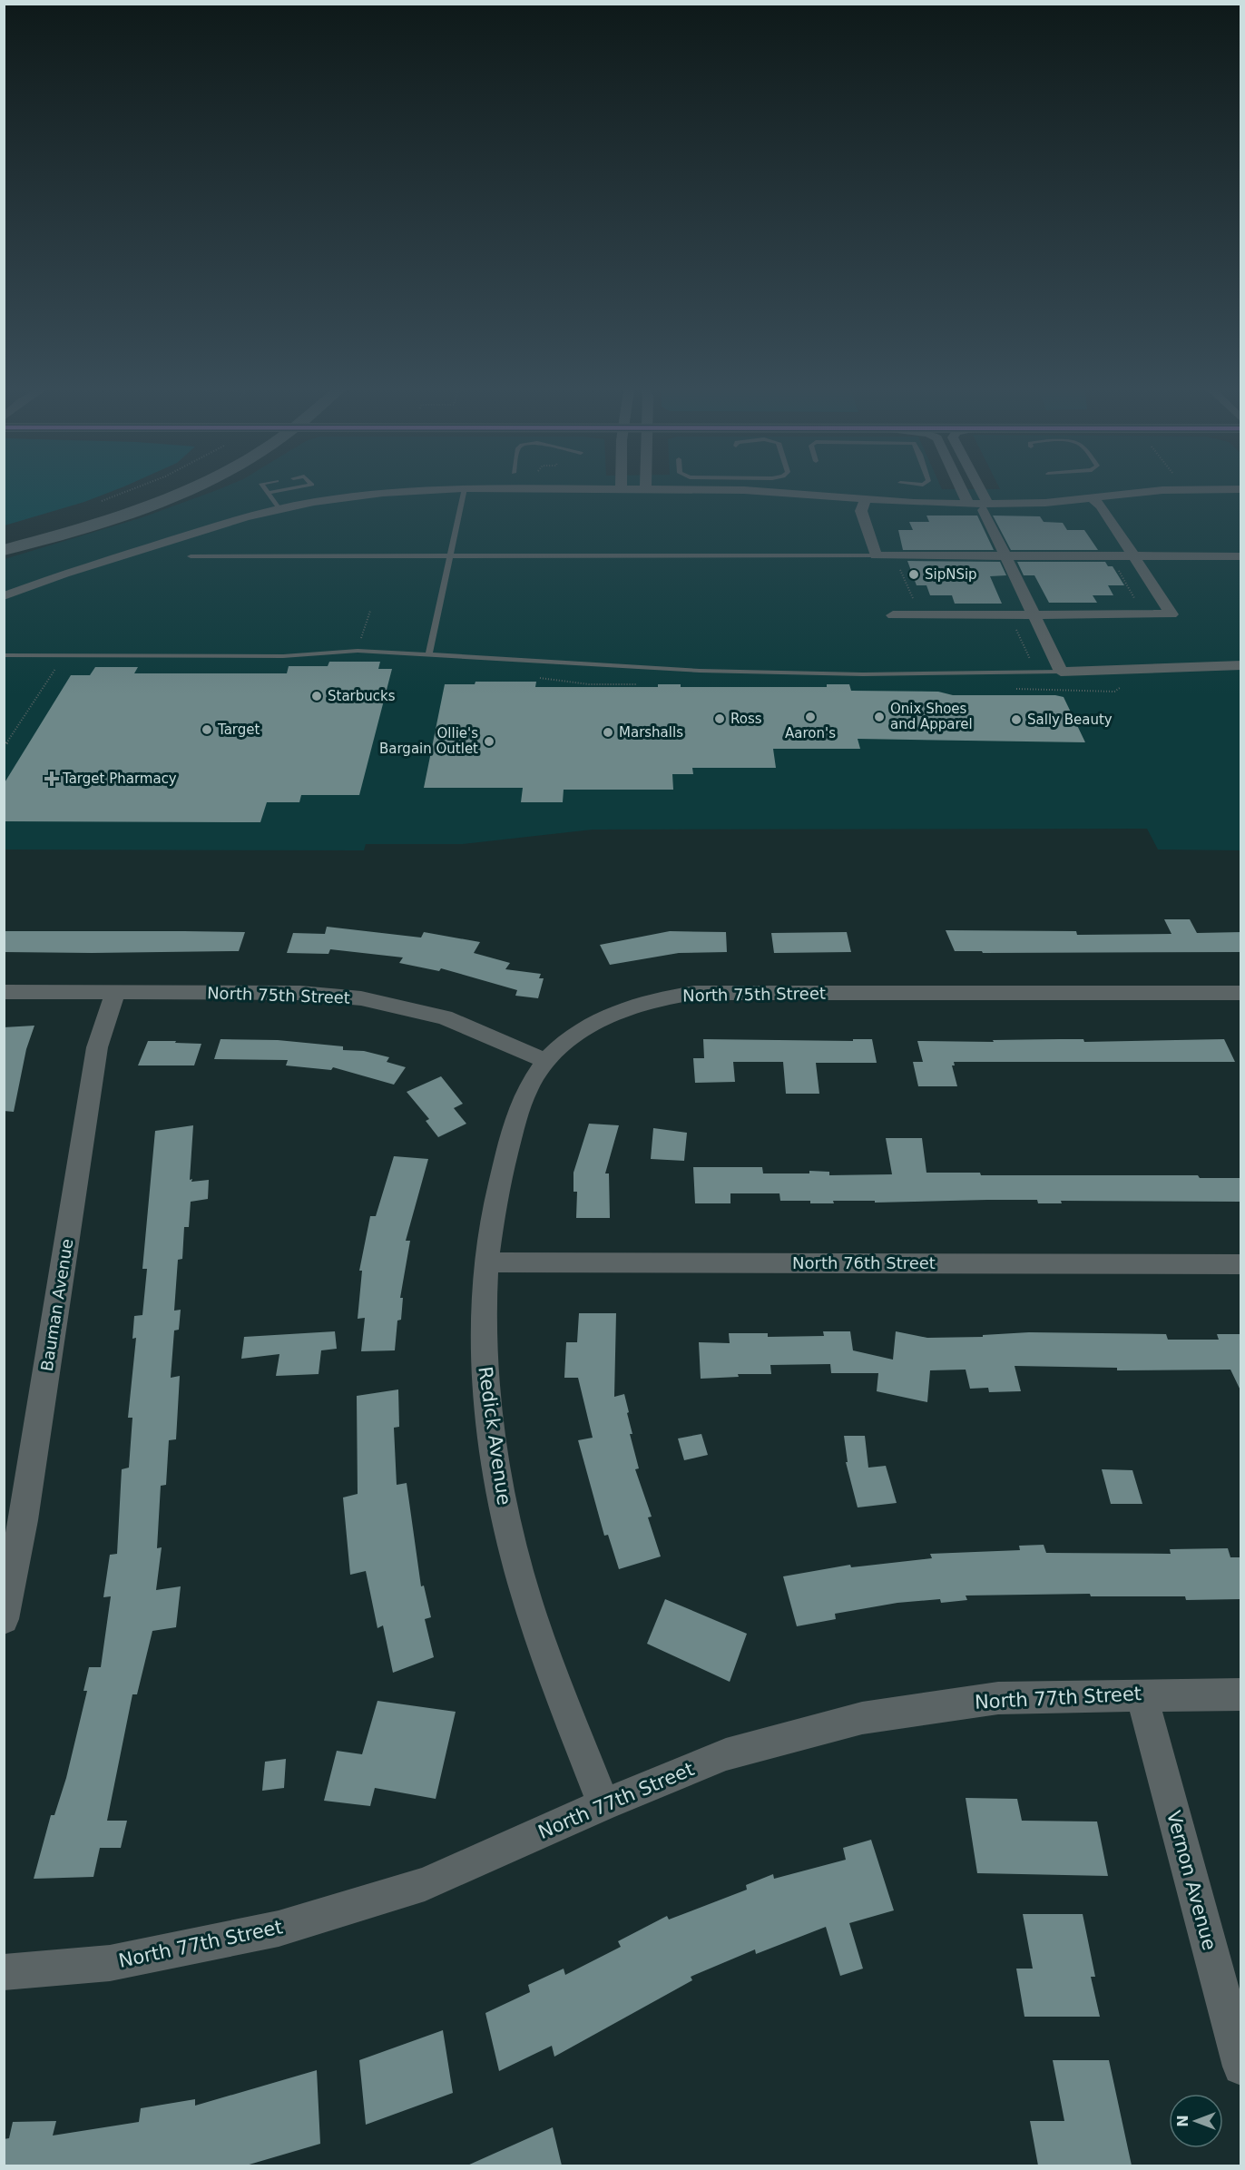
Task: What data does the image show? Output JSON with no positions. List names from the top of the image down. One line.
{"streets":{"street":["North 75th Street","North 76th Street","Bauman Avenue","Redick Avenue","North 77th Street","Vernon Avenue"]},"crossings":[["North 75th Street","Bauman Avenue"],["North 75th Street","Redick Avenue"],["North 76th Street","Redick Avenue"],["Redick Avenue","North 77th Street"],["North 77th Street","Vernon Avenue"]],"places":{"other":["SipNSip","Starbucks","Aaron's","Onix Shoes and Apparel","Ross","Sally Beauty","Target","Marshalls","Ollie's Bargain Outlet"],"health":["Target Pharmacy"]},"north":"left"}
